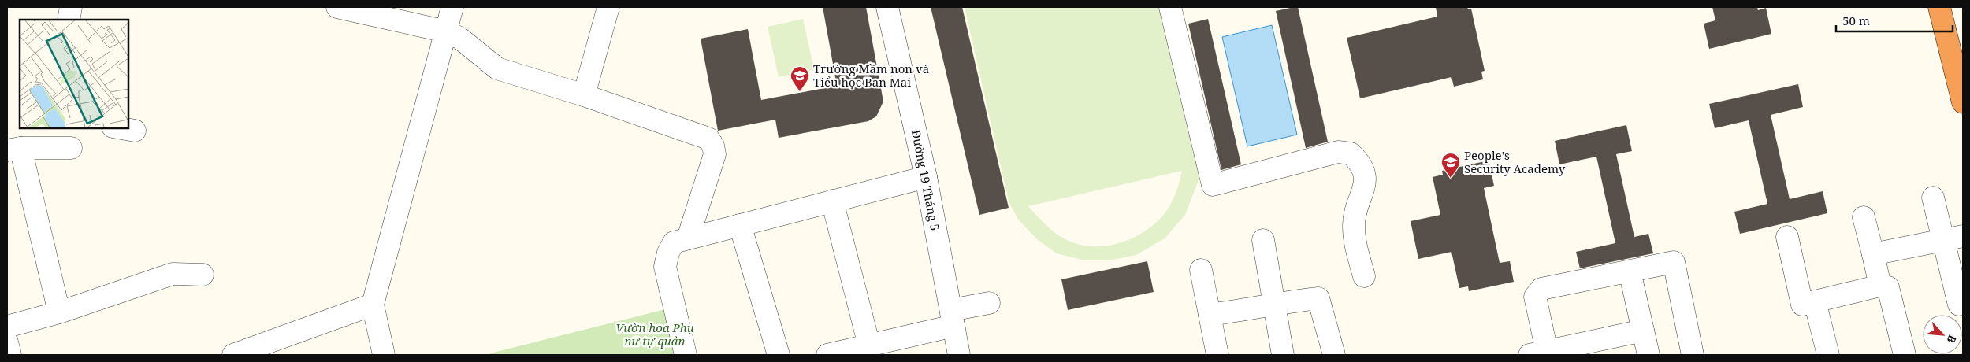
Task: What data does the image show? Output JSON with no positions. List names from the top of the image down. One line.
{"streets":{"street":["Đường 19 Tháng 5"]},"parks":["Vườn hoa Phụ nữ tự quản"],"places":{"school or university":["Trường Mầm non và Tiểu học Ban Mai","People's Security Academy"]},"scale_bar":"50 m","north":"bottom right"}
